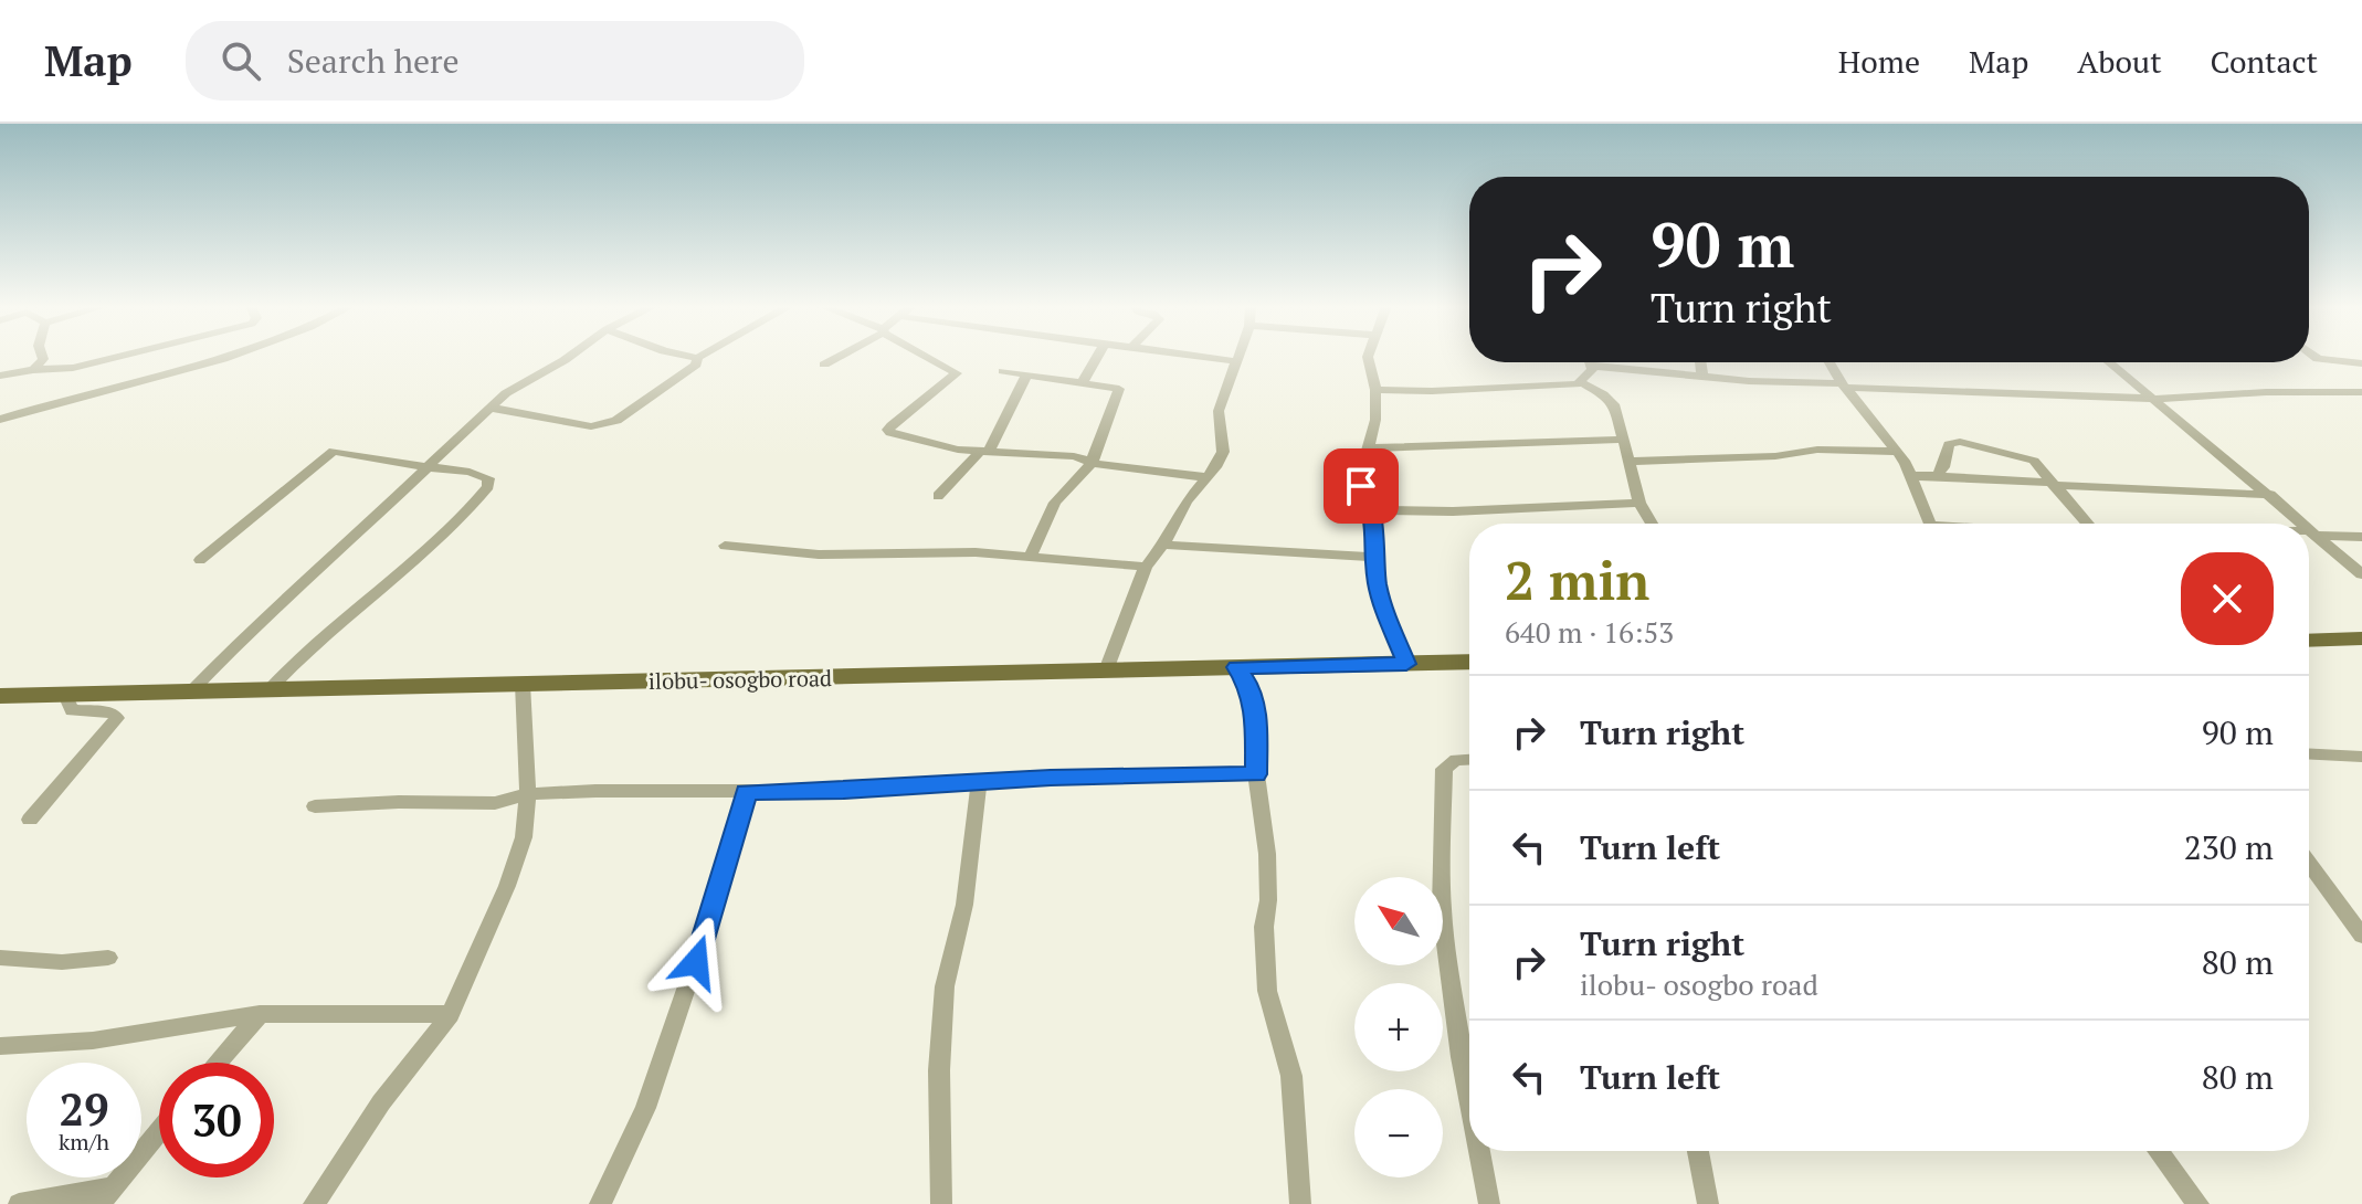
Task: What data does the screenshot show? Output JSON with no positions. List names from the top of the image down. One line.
{"streets":{"main road":["ilobu- osogbo road"]},"north":"top left","page":{"header":"Map","search":"Search here","nav":["Home","Map","About","Contact"],"turn":["90 m","Turn right"],"heading":["2 min","640 m · 16:53"],"list":[{"name":"Turn right","value":"90 m"},{"name":"Turn left","value":"230 m"},{"name":"Turn right","note":"ilobu- osogbo road","value":"80 m"},{"name":"Turn left","value":"80 m"}],"map_buttons":["+","−"],"speed":"29 km/h","limit":"30"}}
